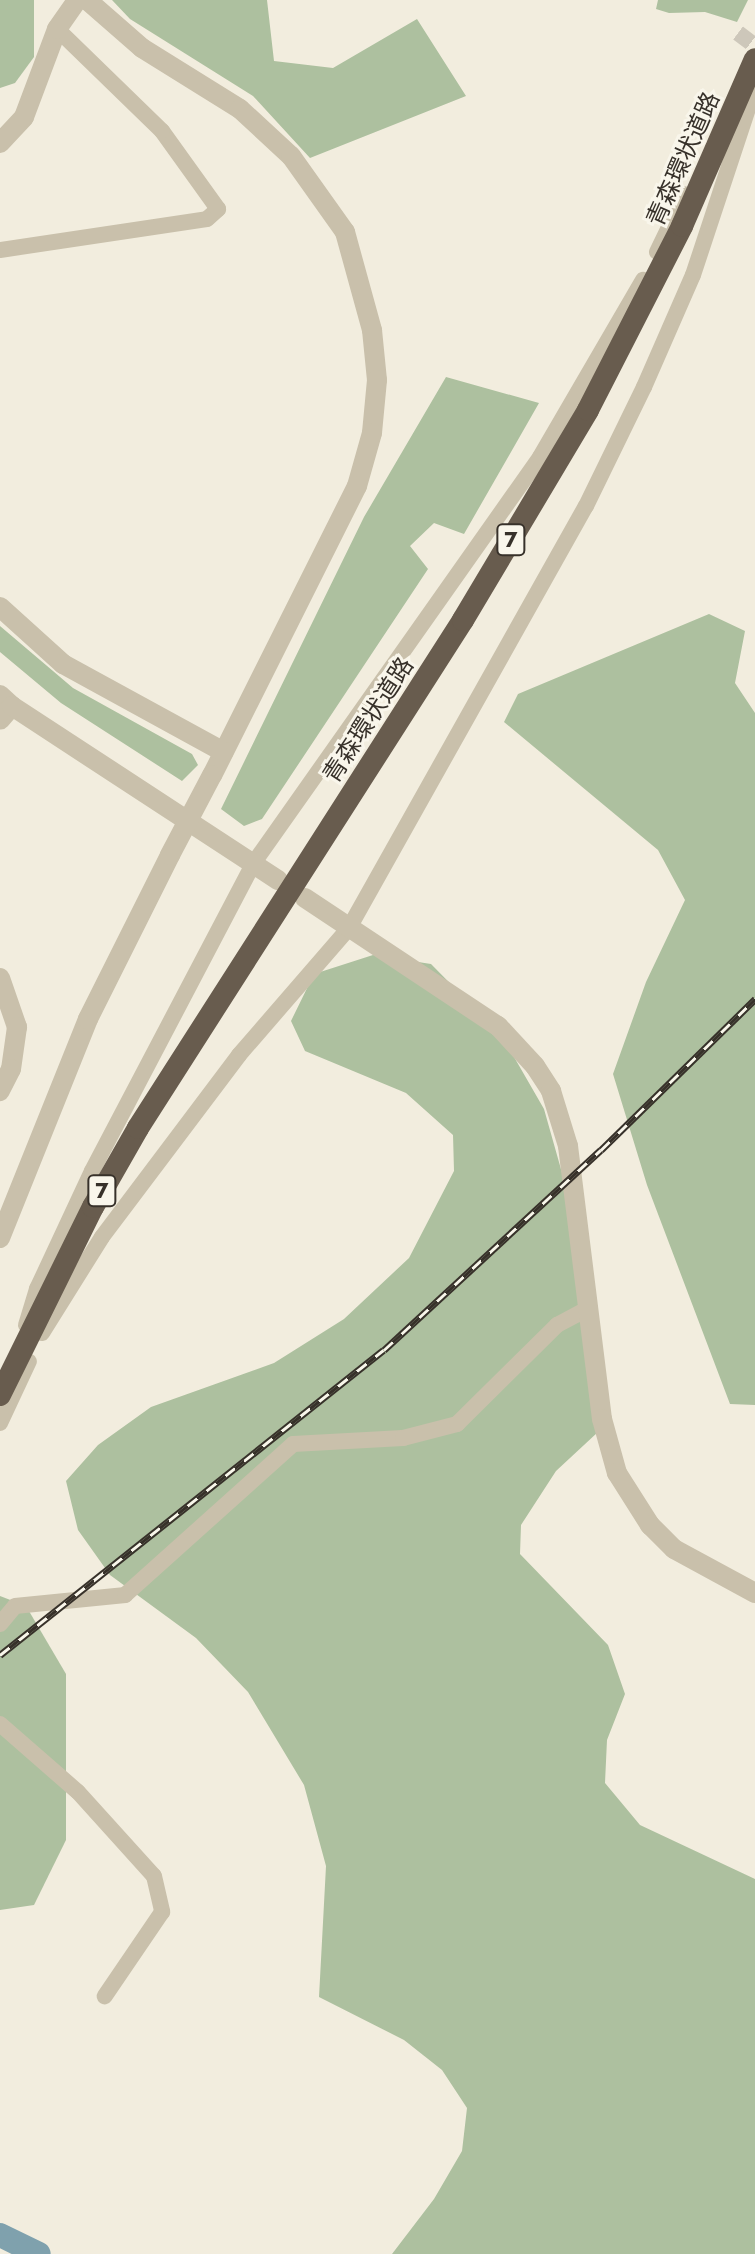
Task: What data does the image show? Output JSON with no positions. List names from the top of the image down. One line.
{"streets":{"highway":["青森環状道路","7"]}}
